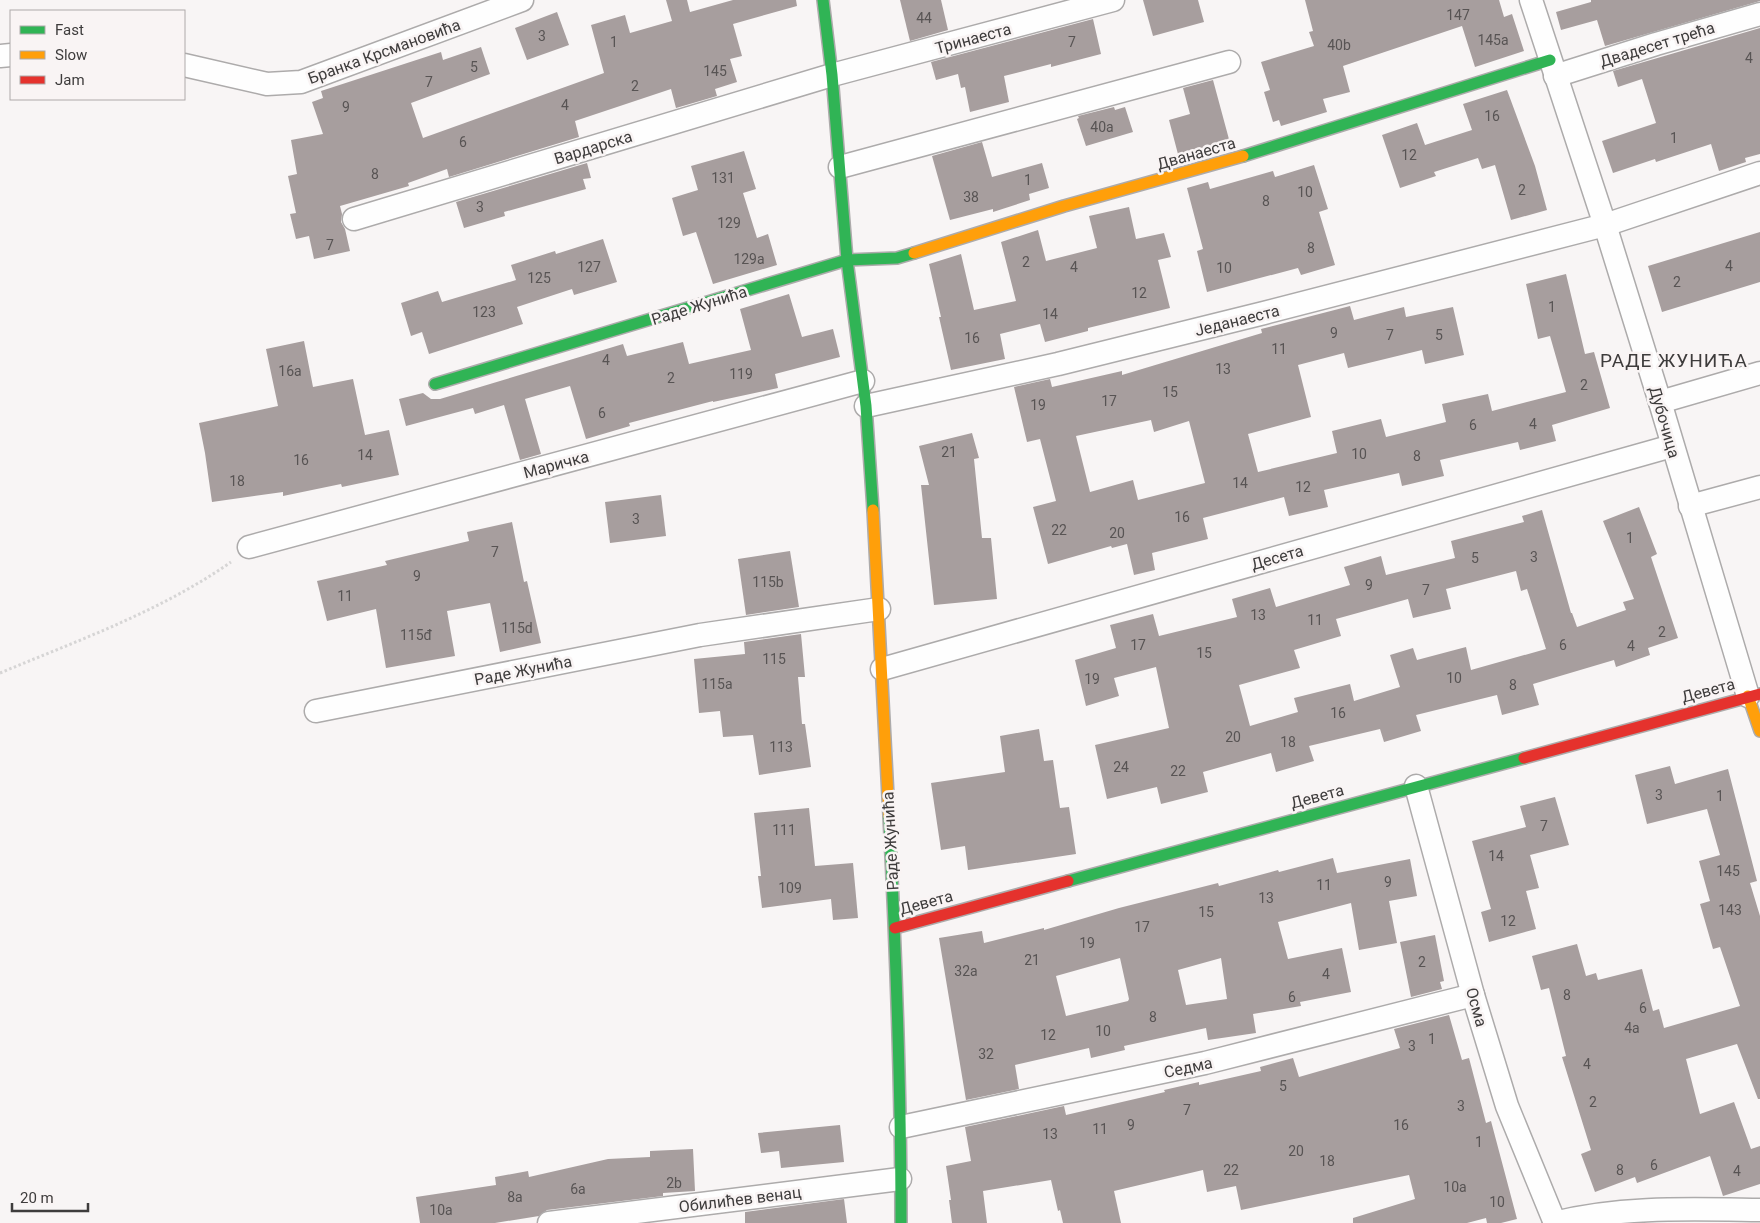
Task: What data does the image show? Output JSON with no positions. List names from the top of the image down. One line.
{"streets":{"street":["Тринаеста","Двадесет трећа","Бранка Крсмановића","Вардарска","Дванаеста","Раде Жунића","Једанаеста","Дубочица","Маричка","Десета","Девета","Осма","Седма","Обилићев венац"]},"crossings":[["Тринаеста","Вардарска"],["Тринаеста","Раде Жунића"],["Двадесет трећа","Дванаеста"],["Двадесет трећа","Дубочица"],["Вардарска","Раде Жунића"],["Дванаеста","Раде Жунића"],["Дванаеста","Дубочица"],["Раде Жунића","Једанаеста"],["Раде Жунића","Маричка"],["Раде Жунића","Десета"],["Раде Жунића","Девета"],["Раде Жунића","Седма"],["Раде Жунића","Обилићев венац"],["Једанаеста","Дубочица"],["Дубочица","Десета"],["Дубочица","Девета"],["Девета","Осма"],["Осма","Седма"]],"districts":["РАДЕ ЖУНИЋА"],"house_numbers":["147","44","3","145a","1","7","40b","4","5","145","7","2","4","9","16","40a","1","6","12","8","131","1","2","10","38","8","3","129","7","8","129a","2","4","127","4","10","125","2","12","1","123","14","9","7","5","16","11","4","13","16a","119","2","2","15","17","19","6","4","6","21","10","14","8","16","18","14","12","16","3","22","20","1","7","3","5","9","115b","9","7","11","13","11","115d","2","115đ","17","6","4","15","115","10","19","115a","8","16","20","18","113","24","22","3","1","7","111","14","145","9","11","109","13","143","15","12","17","19","21","2","32a","4","8","6","6","8","4a","10","12","1","3","32","4","5","2","3","7","9","16","11","13","1","20","18","6","22","8","4","2b","10a","6a","8a","10","10a"],"legend":["Fast","Slow","Jam"],"scale_bar":"20 m"}
